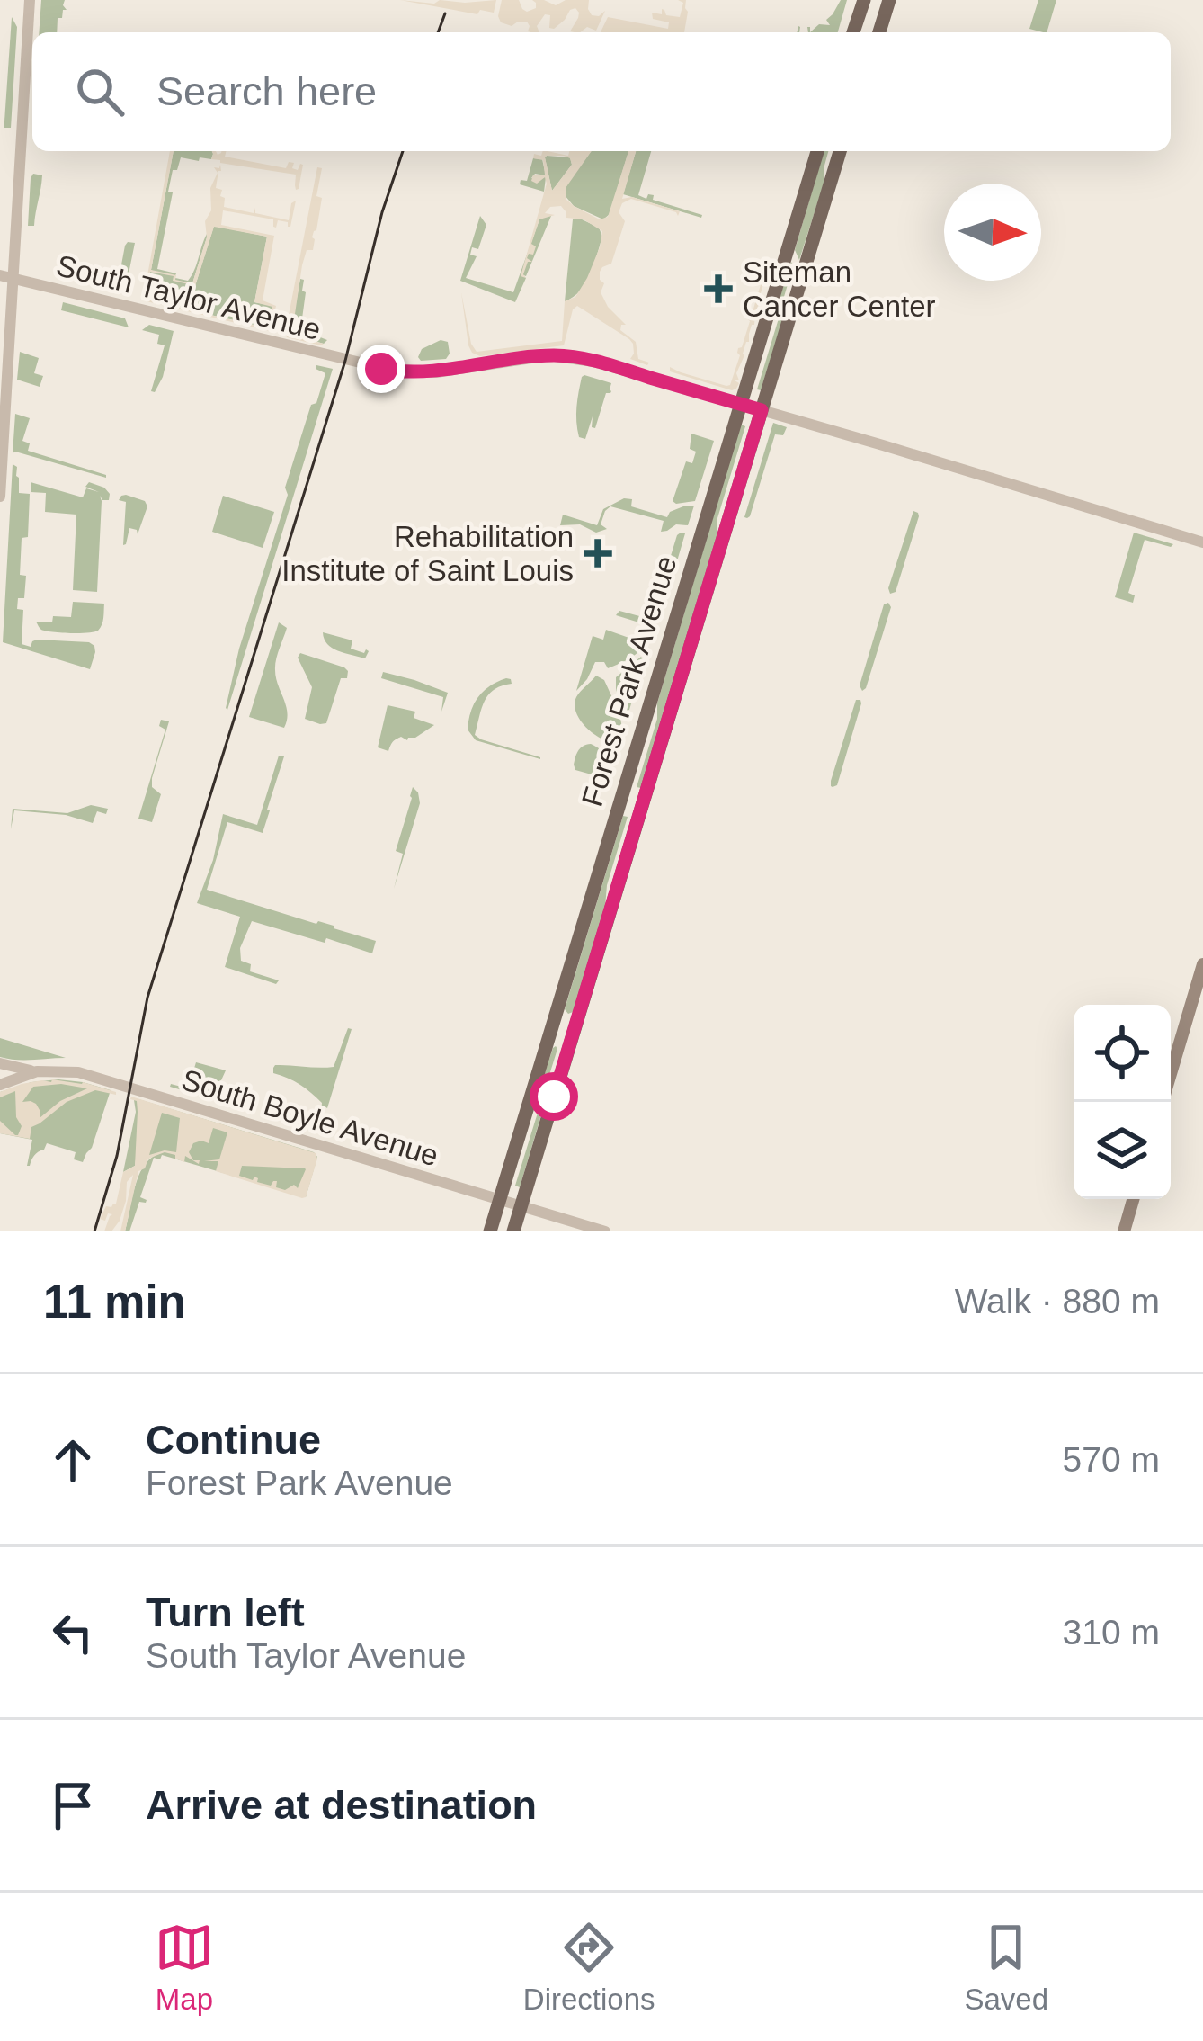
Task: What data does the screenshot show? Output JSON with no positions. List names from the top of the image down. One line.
{"streets":{"main road":["Forest Park Avenue"],"street":["South Taylor Avenue","South Boyle Avenue"]},"crossings":[["South Taylor Avenue","Forest Park Avenue"],["Forest Park Avenue","South Boyle Avenue"]],"places":{"health":["Siteman Cancer Center","Rehabilitation Institute of Saint Louis"]},"north":"right","page":{"search":"Search here","heading":["11 min","Walk · 880 m"],"list":[["Continue","Forest Park Avenue","570 m"],["Turn left","South Taylor Avenue","310 m"],"Arrive at destination"],"nav":["Map","Directions","Saved"]}}
